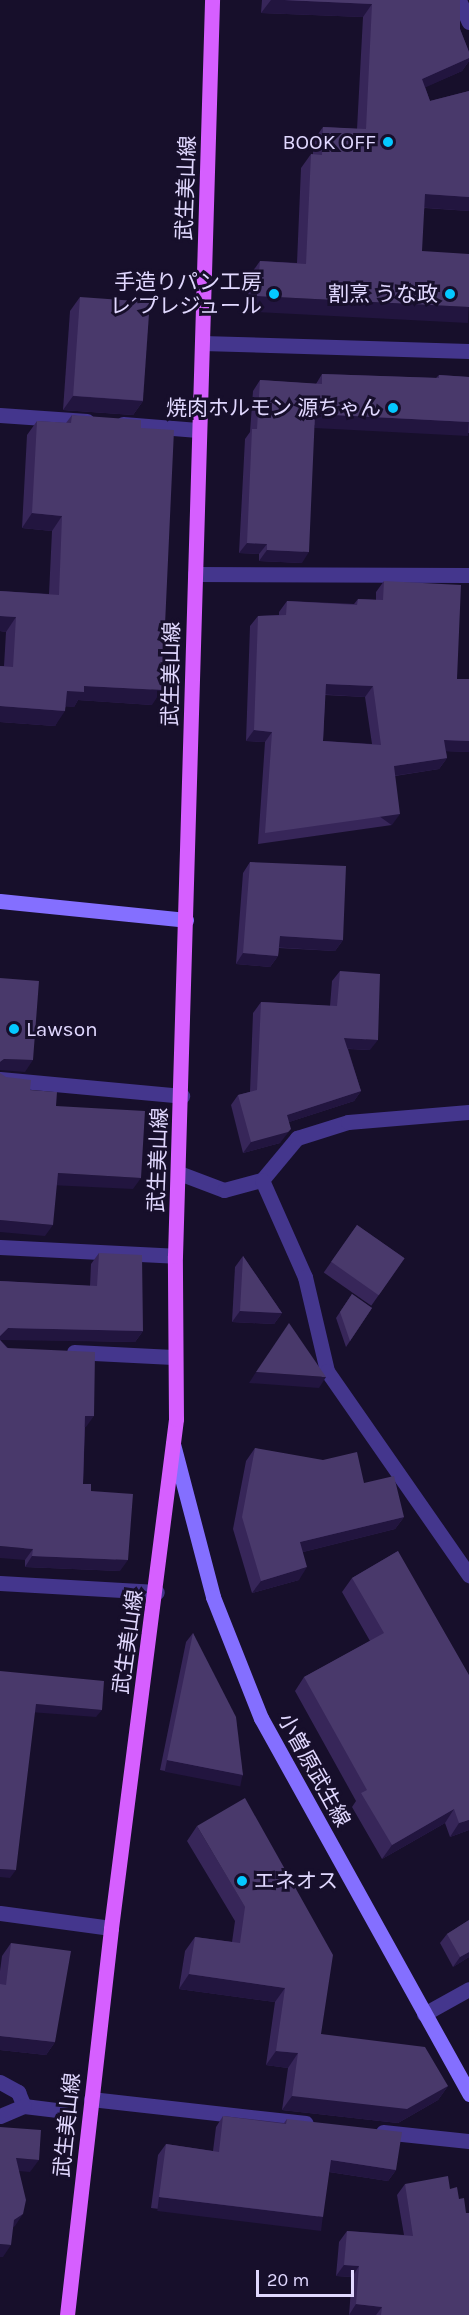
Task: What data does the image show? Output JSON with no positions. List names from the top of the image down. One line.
{"streets":{"main road":["武生美山線","小曽原武生線"]},"crossings":[["武生美山線","小曽原武生線"]],"places":["BOOK OFF","手造りパン工房 レ´プレジュール","割烹 うな政","焼肉ホルモン 源ちゃん","Lawson","エネオス"],"scale_bar":"20 m"}
